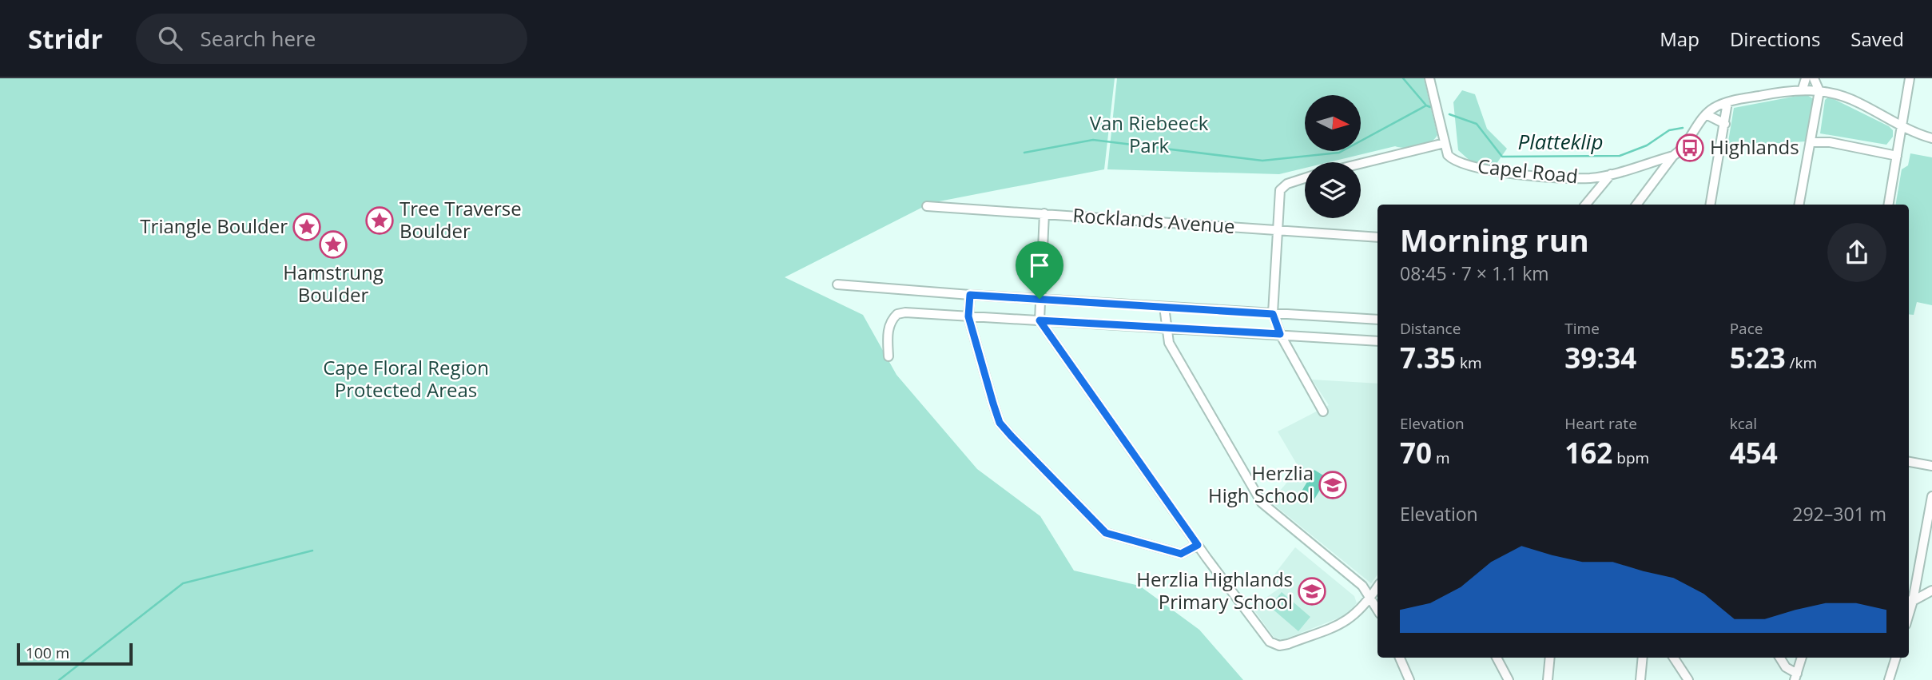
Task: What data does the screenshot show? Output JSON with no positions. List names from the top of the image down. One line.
{"streets":{"street":["Capel Road","Rocklands Avenue"]},"water":["Platteklip"],"parks":["Van Riebeeck Park","Cape Floral Region Protected Areas"],"places":{"bus stop":["Highlands"],"place":["Tree Traverse Boulder","Triangle Boulder","Hamstrung Boulder"],"school or university":["Herzlia High School","Herzlia Highlands Primary School"]},"scale_bar":"100 m","north":"right","page":{"header":"Stridr","search":"Search here","nav":["Map","Directions","Saved"],"heading":["Morning run","08:45 · 7 × 1.1 km"],"stats":[["Distance","7.35 km"],["Time","39:34"],["Pace","5:23 /km"],["Elevation","70 m"],["Heart rate","162 bpm"],["kcal","454"]],"chart":["Elevation","292–301 m"],"scale":"100 m"}}
